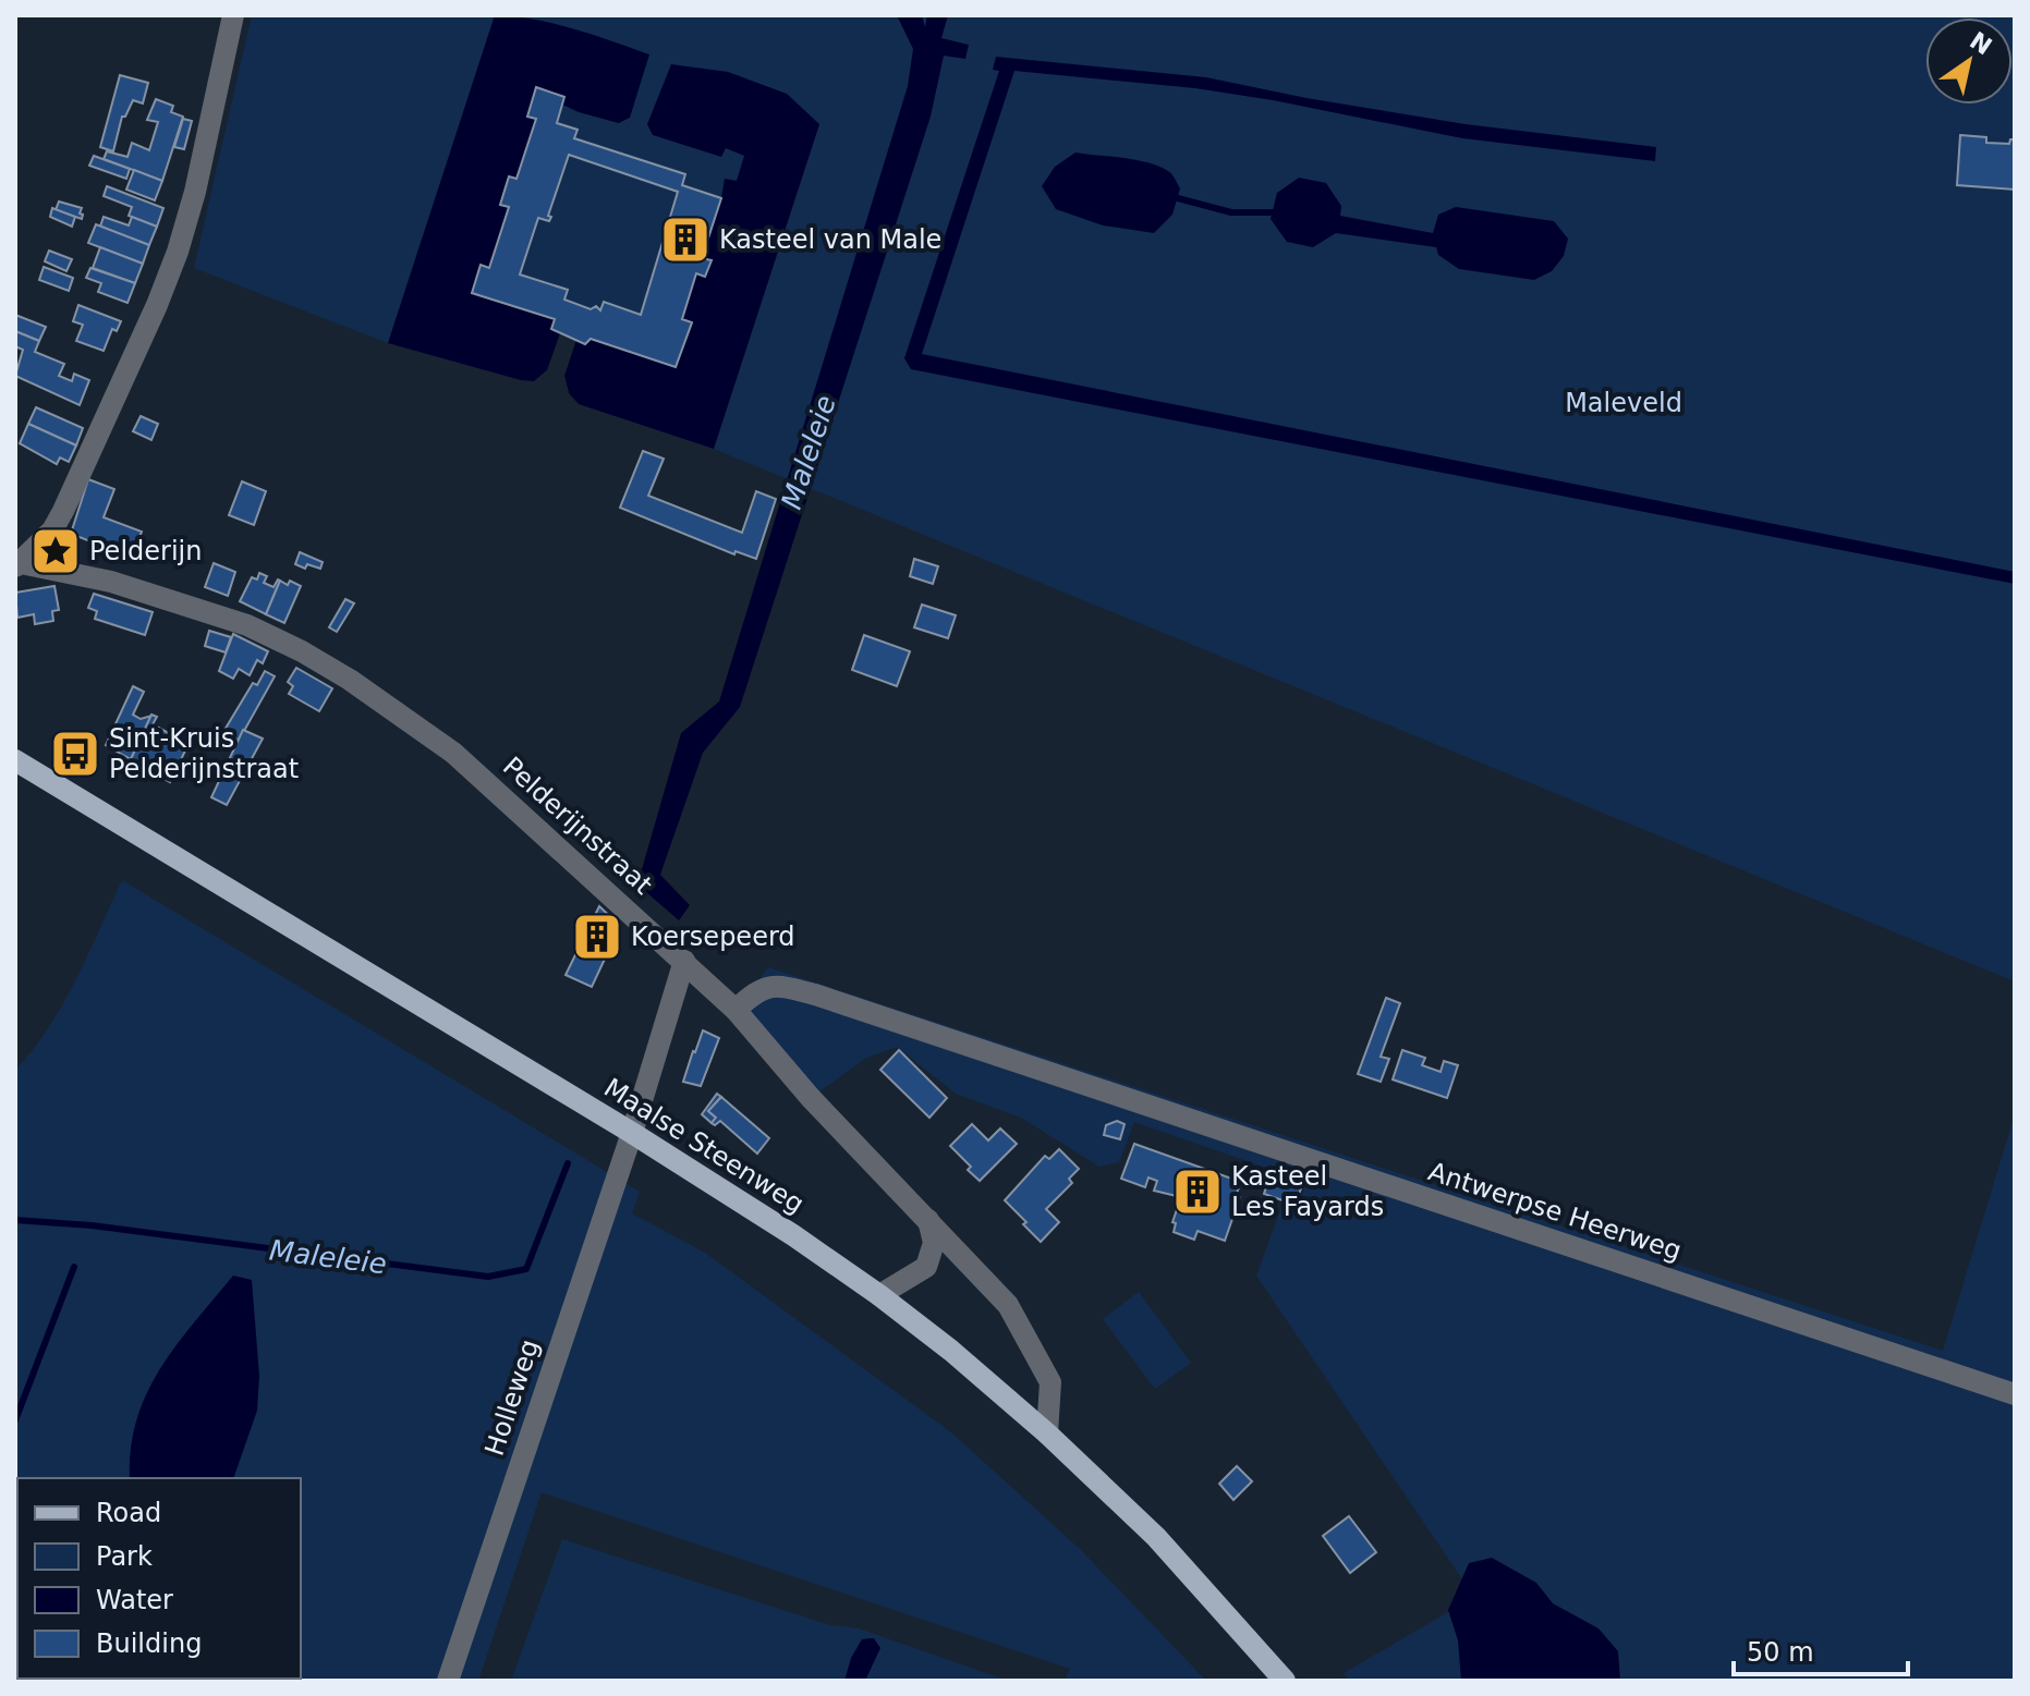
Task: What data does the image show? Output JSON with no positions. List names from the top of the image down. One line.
{"streets":{"main road":["Maalse Steenweg"],"street":["Pelderijnstraat","Antwerpse Heerweg","Holleweg"]},"crossings":[["Pelderijnstraat","Maalse Steenweg"],["Pelderijnstraat","Antwerpse Heerweg"],["Pelderijnstraat","Holleweg"],["Maalse Steenweg","Holleweg"]],"water":["Maleleie"],"parks":["Maleveld"],"places":{"building":["Kasteel van Male","Koersepeerd","Kasteel Les Fayards"],"place":["Pelderijn"],"bus stop":["Sint-Kruis Pelderijnstraat"]},"legend":["Road","Park","Water","Building"],"scale_bar":"50 m","north":"top right"}
